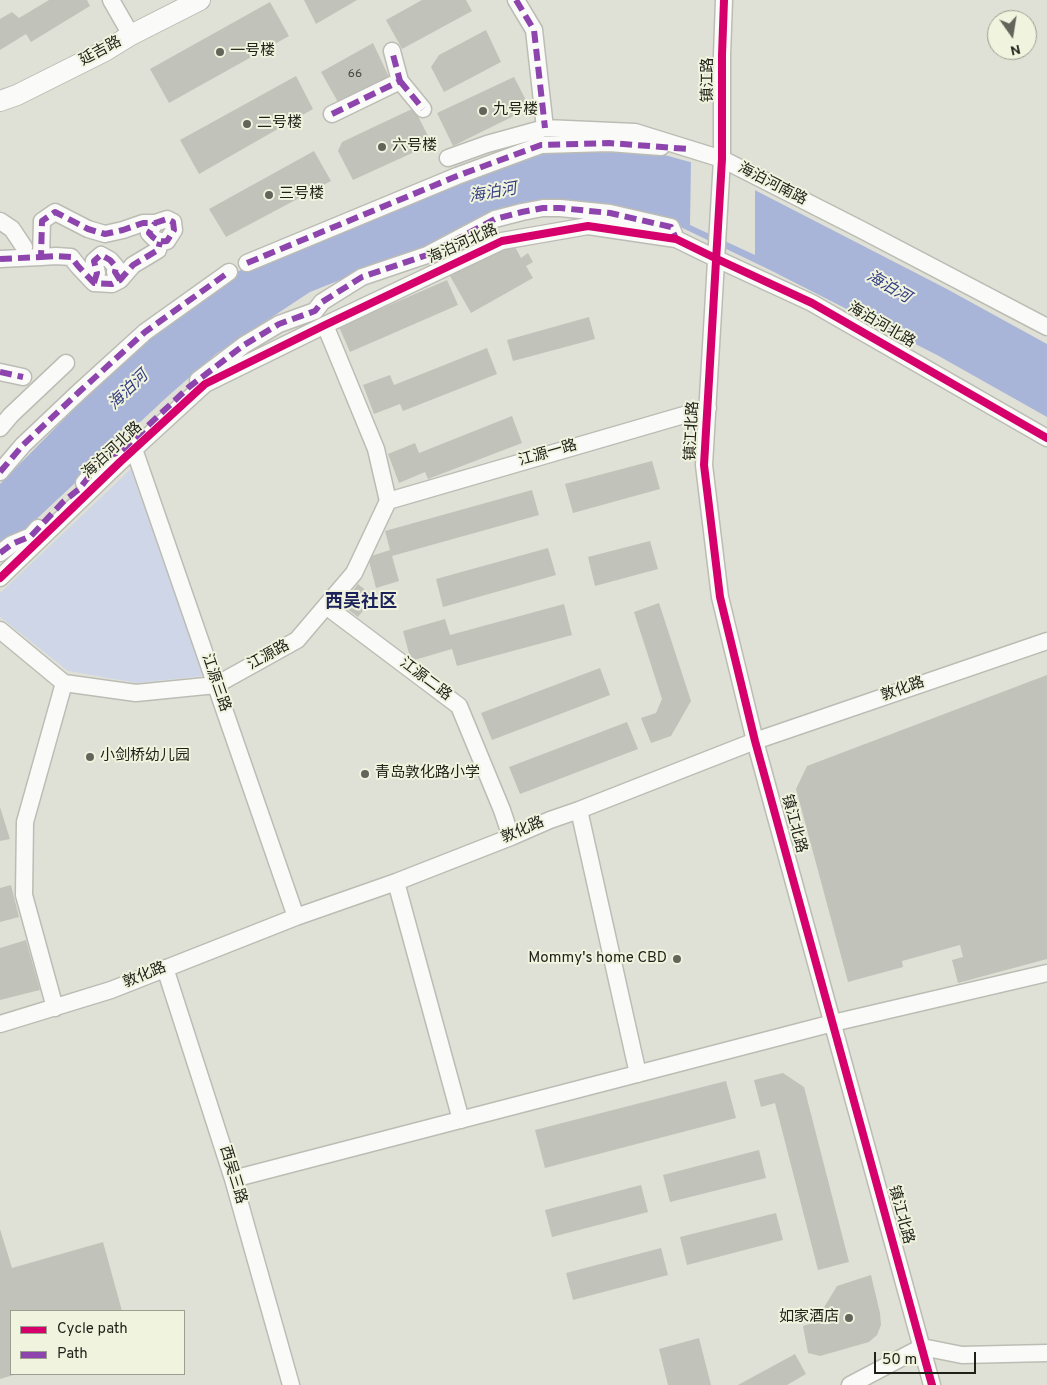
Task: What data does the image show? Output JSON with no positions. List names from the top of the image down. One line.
{"streets":{"main road":["延吉路"],"street":["镇江路","海泊河南路","海泊河北路","镇江北路","江源一路","江源路","江源二路","江源三路","敦化路","西吴三路"]},"crossings":[["镇江路","海泊河南路"],["镇江路","海泊河北路"],["镇江路","镇江北路"],["海泊河北路","镇江北路"],["海泊河北路","江源三路"],["镇江北路","江源一路"],["镇江北路","敦化路"],["江源一路","江源路"],["江源路","江源二路"],["江源路","江源三路"],["江源二路","敦化路"],["江源三路","敦化路"],["敦化路","西吴三路"]],"districts":["西吴社区"],"water":["海泊河"],"places":["一号楼","九号楼","二号楼","六号楼","三号楼","小剑桥幼儿园","青岛敦化路小学","Mommy's home CBD","如家酒店"],"house_numbers":["66"],"legend":["Cycle path","Path"],"scale_bar":"50 m","north":"bottom"}
